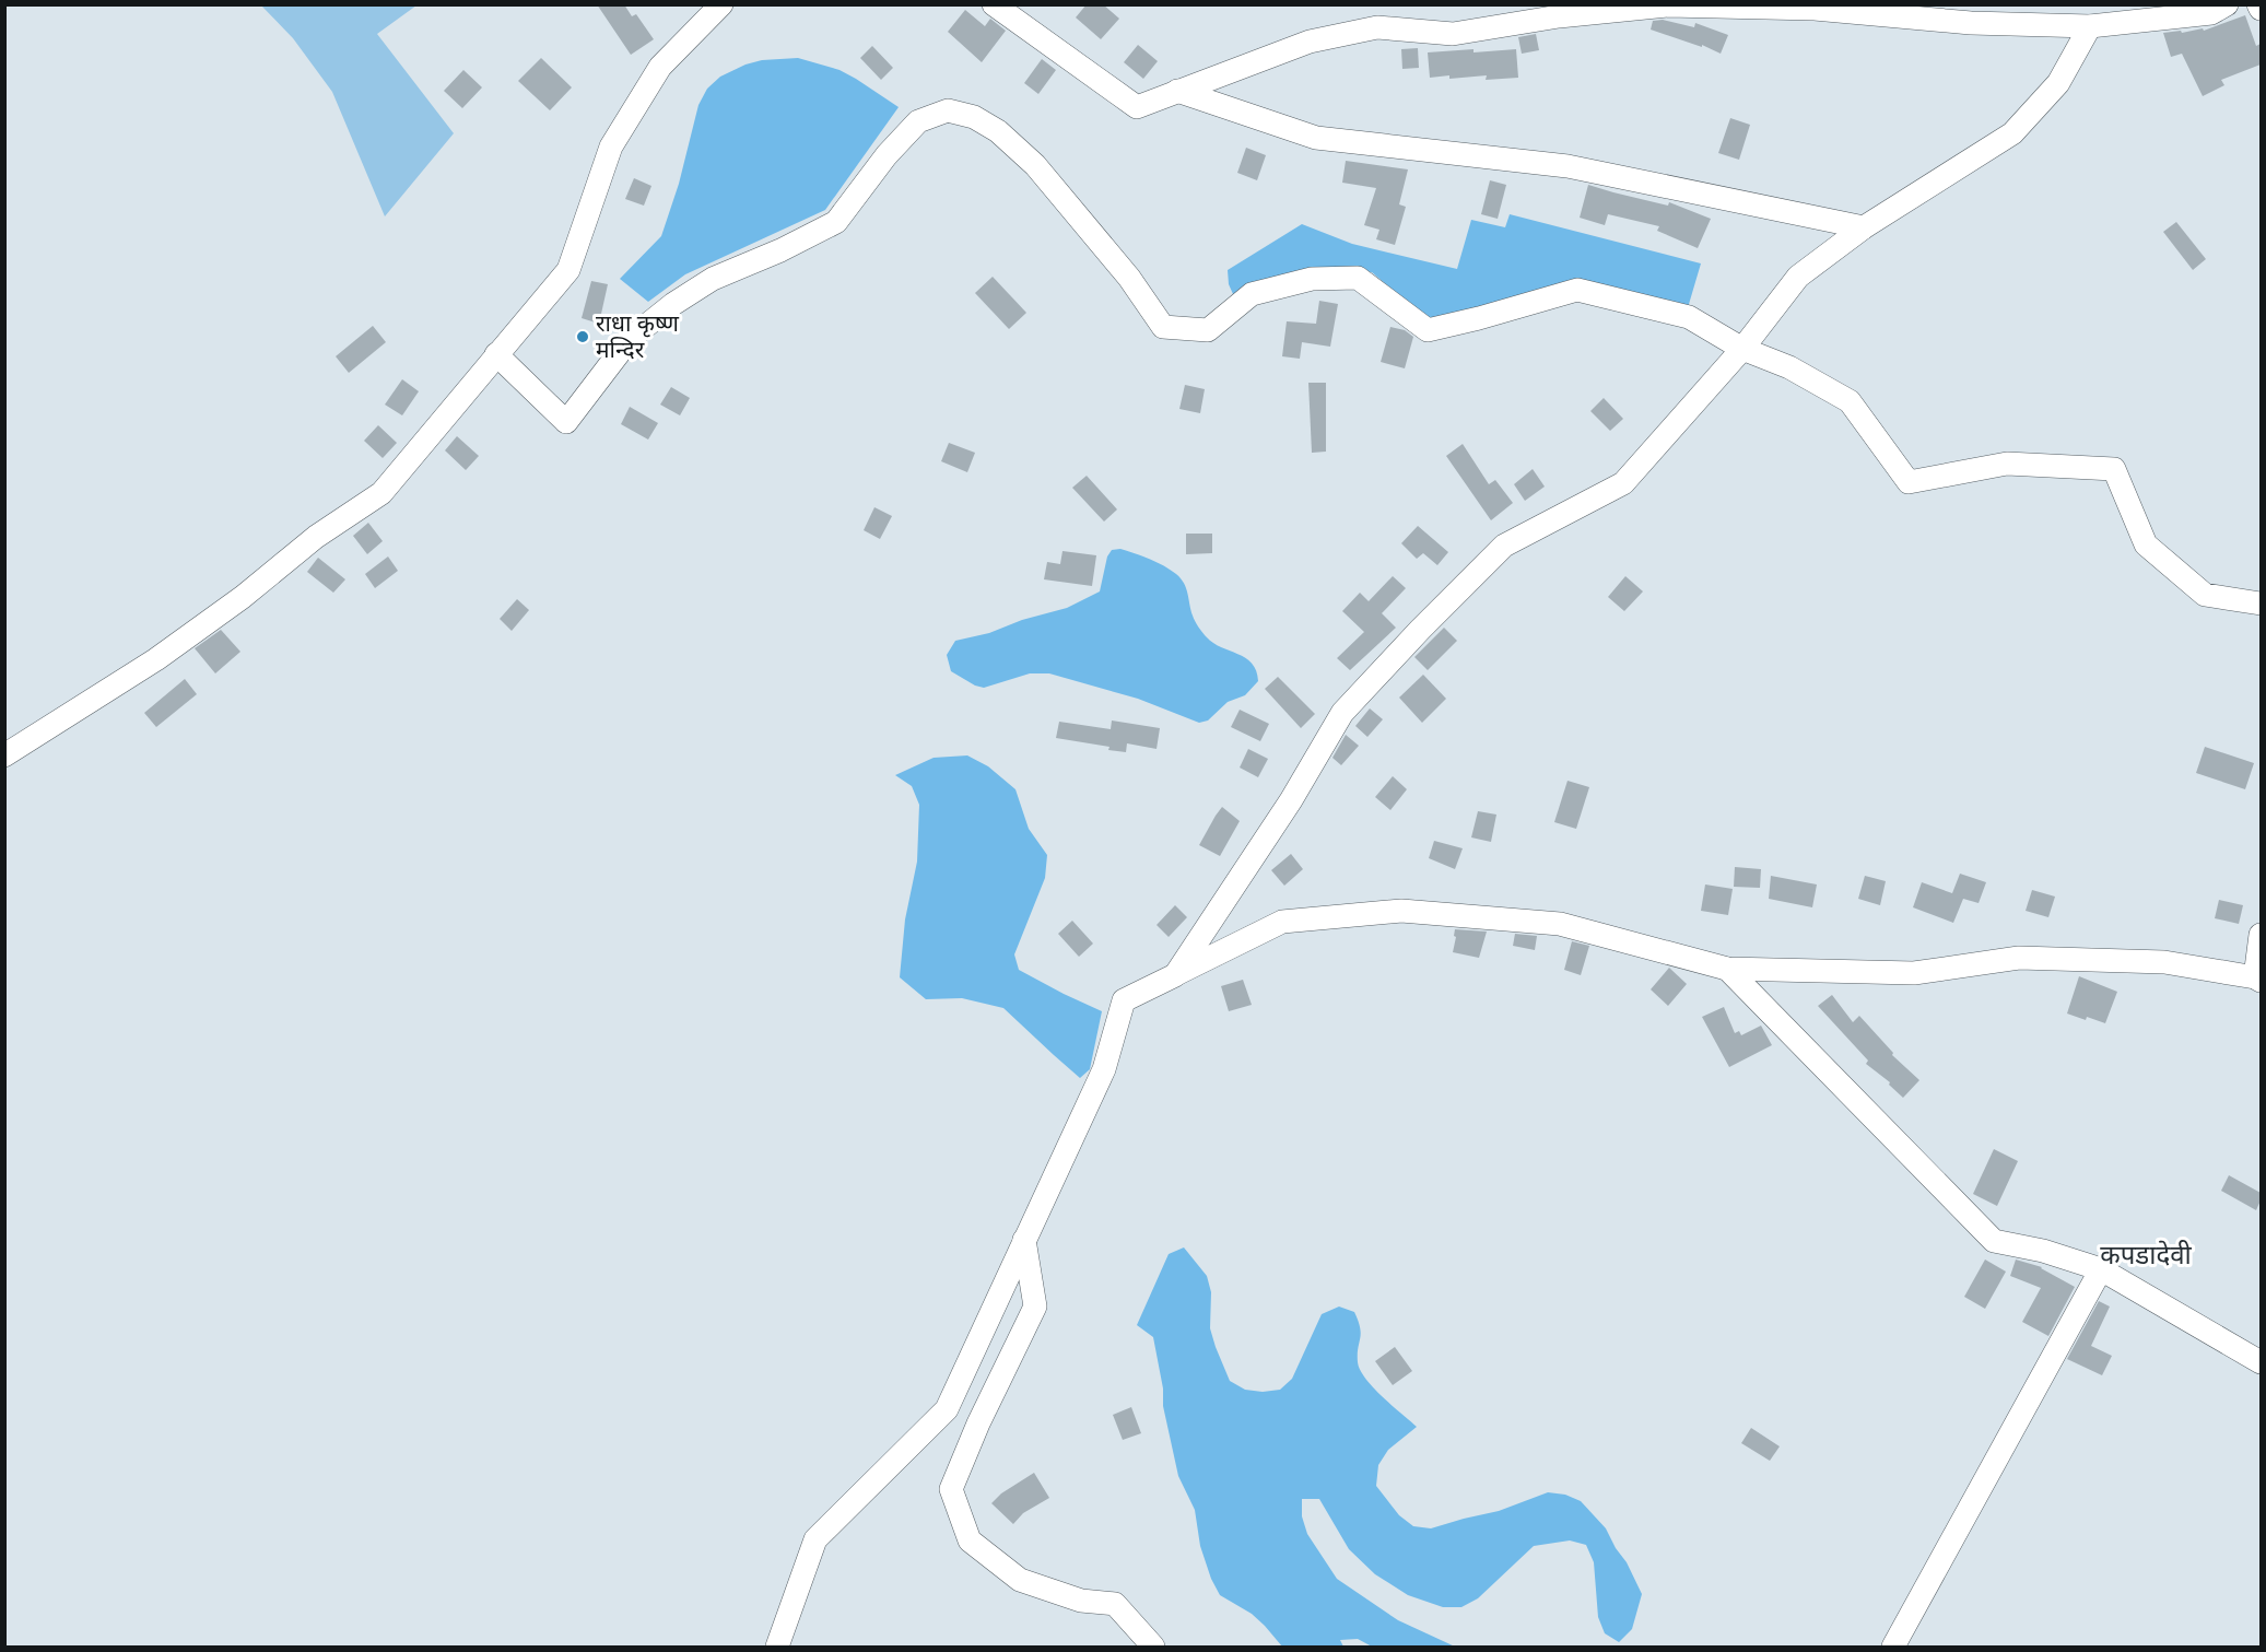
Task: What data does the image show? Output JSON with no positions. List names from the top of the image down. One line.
{"districts":["कपडादेवी"],"places":["राधा कृष्ण मन्दिर"]}
